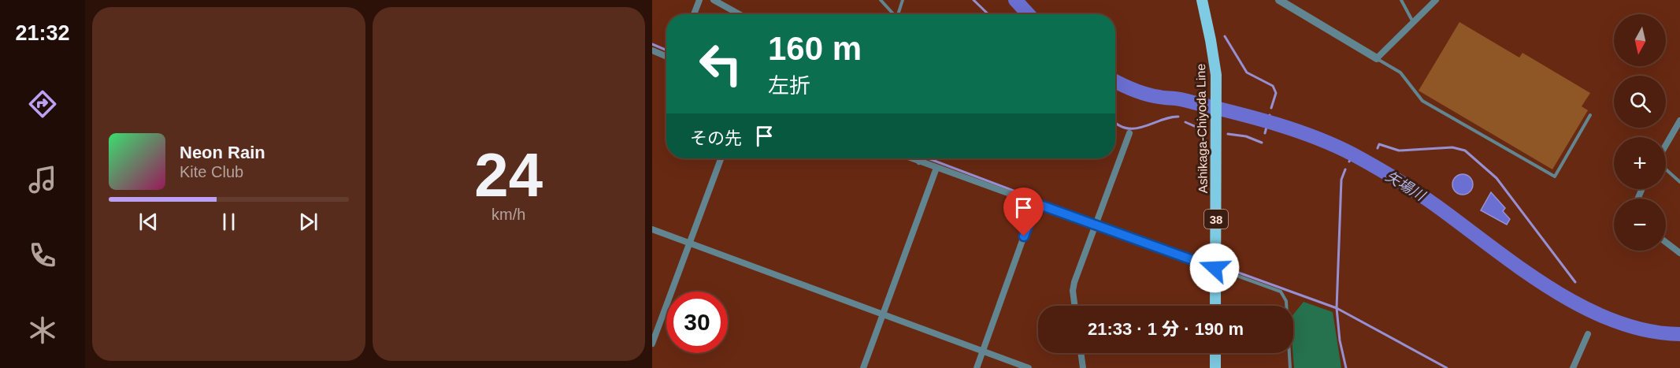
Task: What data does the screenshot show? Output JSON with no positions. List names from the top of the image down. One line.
{"streets":{"main road":["Ashikaga-Chiyoda Line","38"]},"water":["矢場川"],"north":"bottom","page":{"tabs":"21:32","tile":["24","km/h"],"map_buttons":["+","−"],"turn":["160 m","左折"],"then":"その先","song":["Neon Rain","Kite Club"],"limit":"30","trip":"21:33 · 1 分 · 190 m"}}
